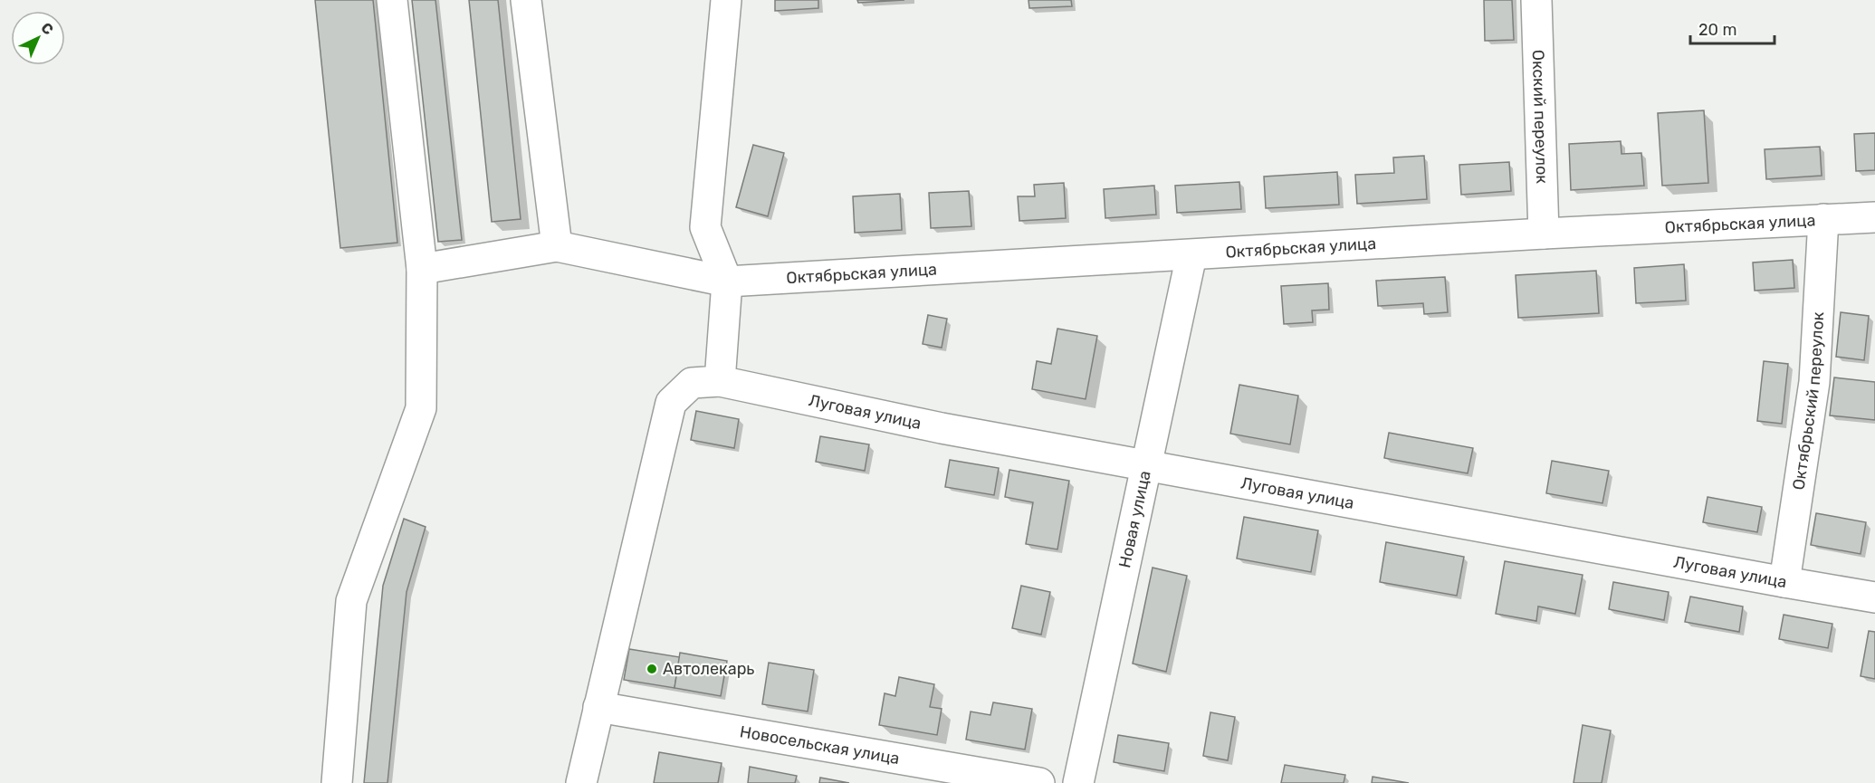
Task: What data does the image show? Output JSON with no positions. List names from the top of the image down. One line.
{"streets":{"street":["Окский переулок","Октябрьская улица","Октябрьский переулок","Луговая улица","Новая улица","Новосельская улица"]},"crossings":[["Окский переулок","Октябрьская улица"],["Октябрьская улица","Октябрьский переулок"],["Октябрьская улица","Новая улица"],["Октябрьский переулок","Луговая улица"],["Луговая улица","Новая улица"],["Луговая улица","Новосельская улица"]],"places":["Автолекарь"],"scale_bar":"20 m","north":"top right"}
